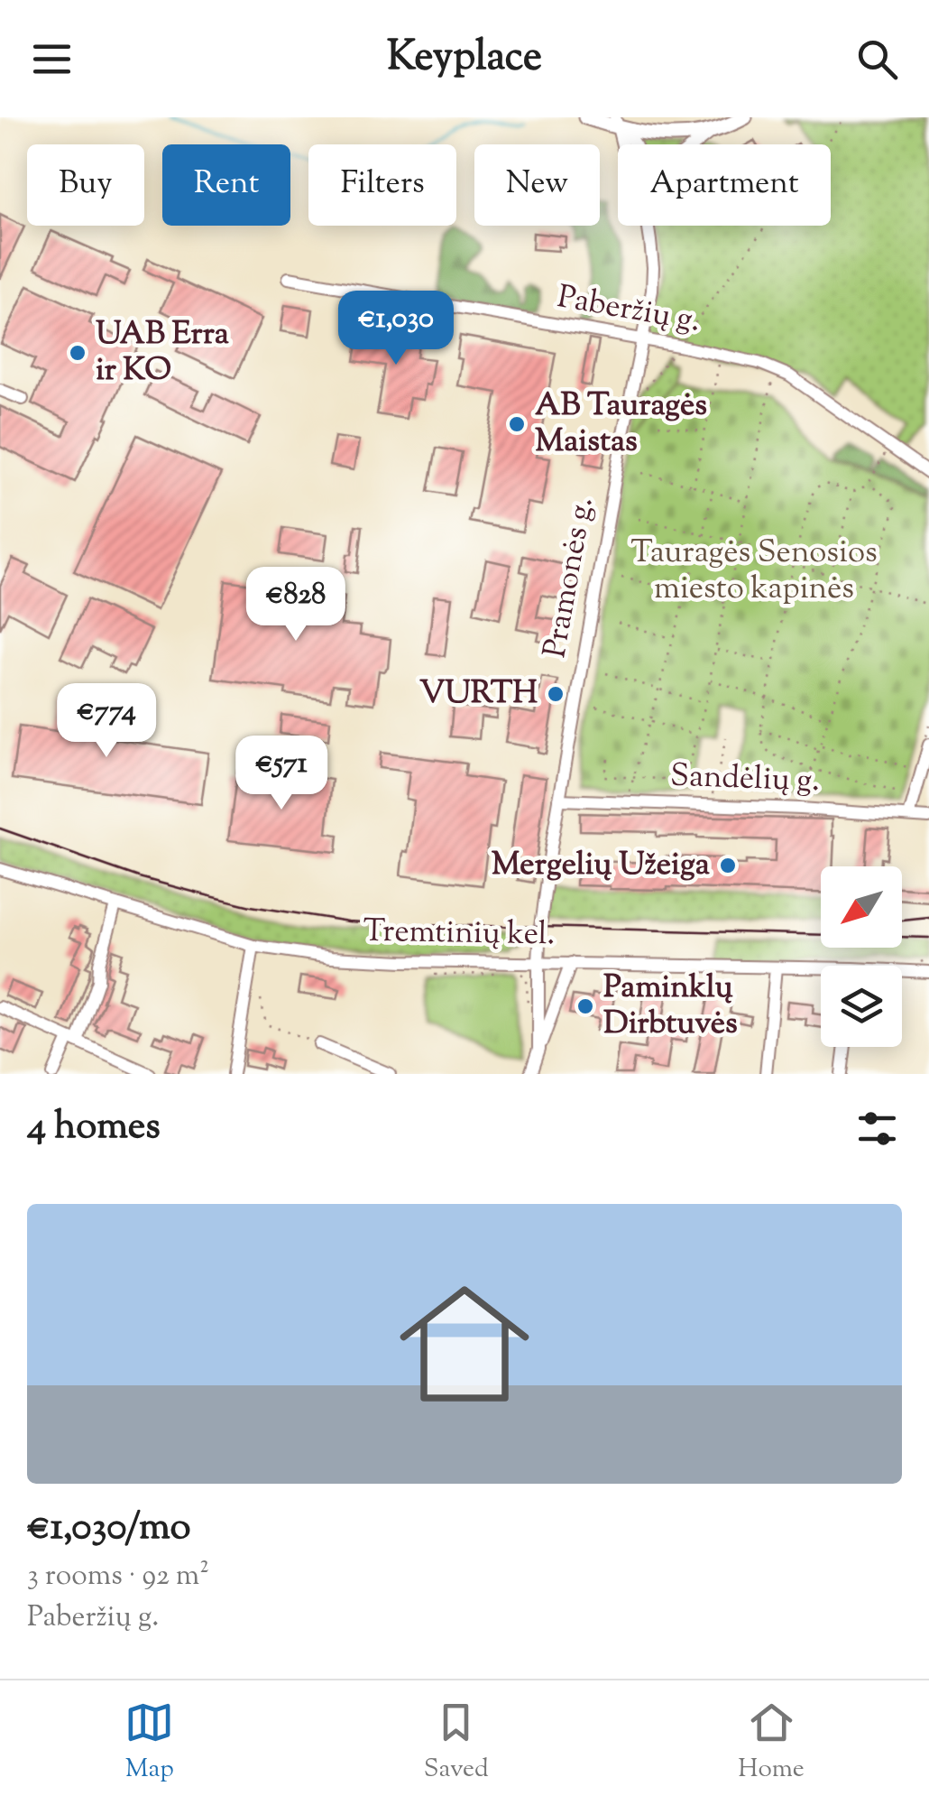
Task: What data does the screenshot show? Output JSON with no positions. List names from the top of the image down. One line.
{"streets":{"street":["Paberžių g.","Pramonės g.","Sandėlių g.","Tremtinių kel."]},"crossings":[["Paberžių g.","Pramonės g."],["Pramonės g.","Sandėlių g."],["Pramonės g.","Tremtinių kel."]],"parks":["Tauragės Senosios miesto kapinės"],"places":["UAB Erra ir KO","AB Tauragės Maistas","VURTH","Mergelių Užeiga","Paminklų Dirbtuvės"],"north":"bottom left","page":{"header":"Keyplace","chip":["Buy","Rent","Filters","New","Apartment"],"price":["€1,030","€828","€774","€571"],"heading":"4 homes","list":[{"name":"€1,030/mo","note":"3 rooms · 92 m² · Paberžių g."}],"tabs":["Map","Saved","Home"]}}
